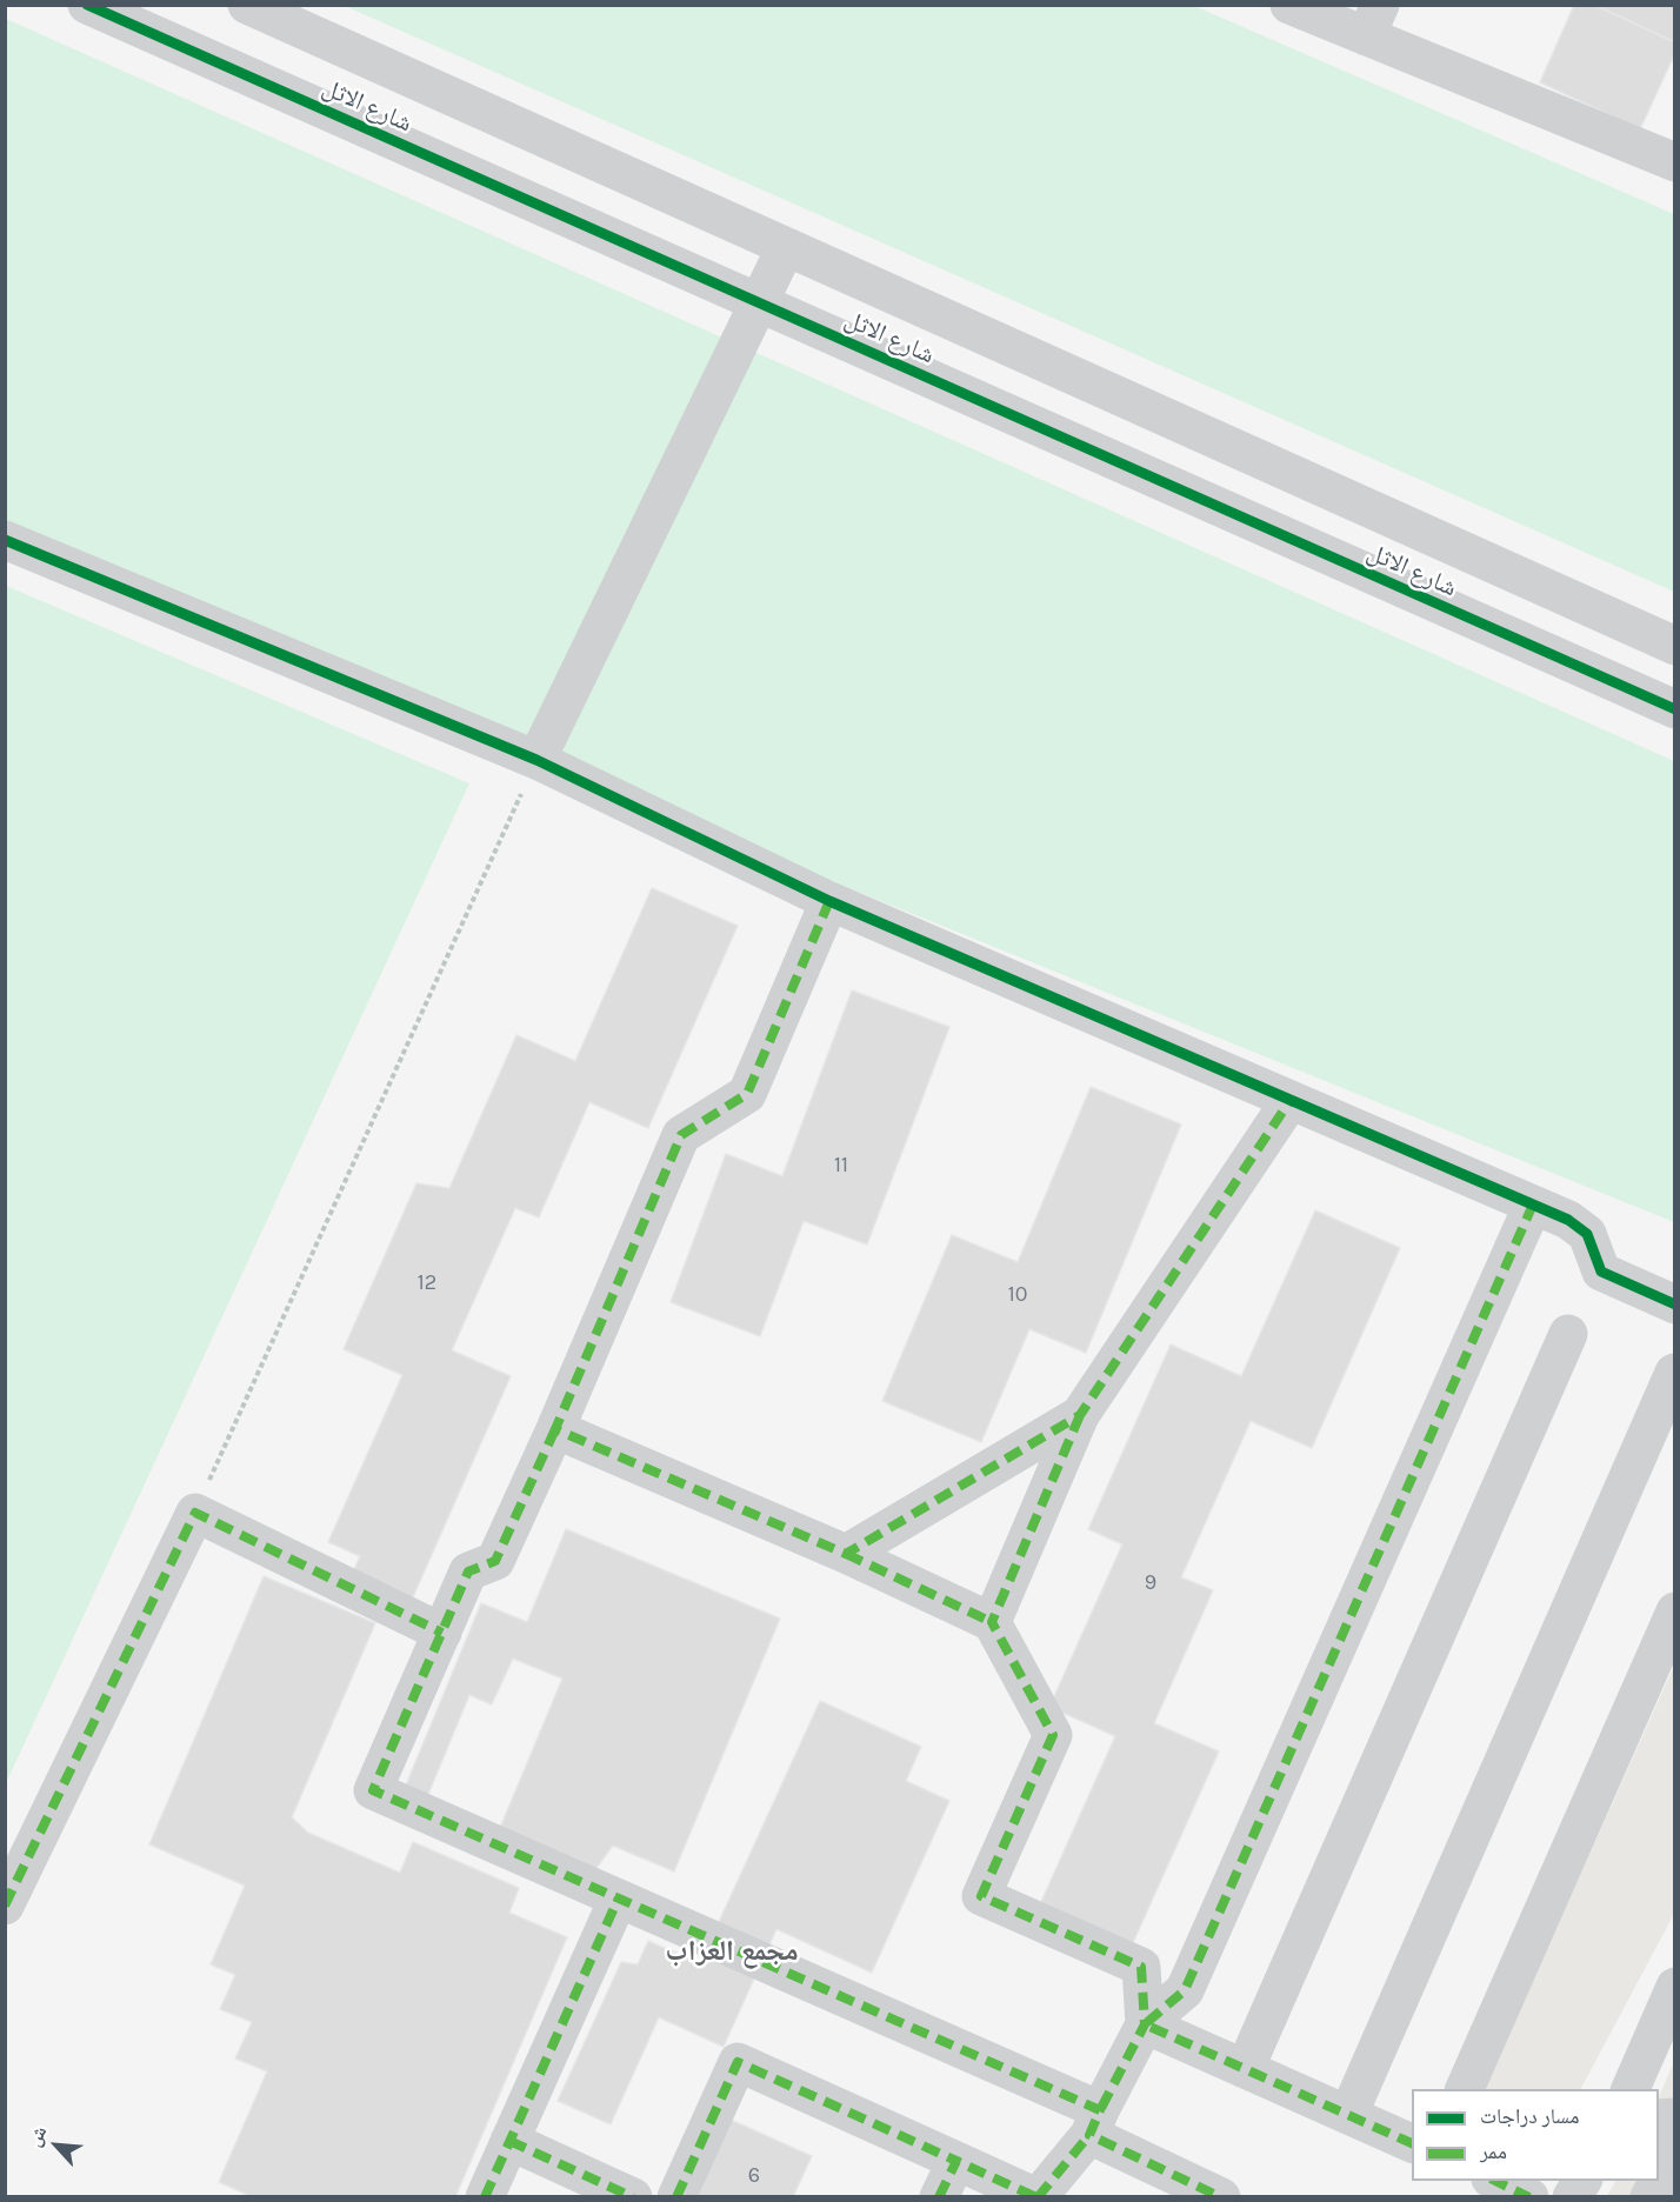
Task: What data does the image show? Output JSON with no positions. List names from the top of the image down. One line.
{"streets":{"street":["شارع الاثل"]},"districts":["مجمع العزاب"],"house_numbers":["11","12","10","9","6"],"legend":["مسار دراجات","ممر"],"north":"top left"}
